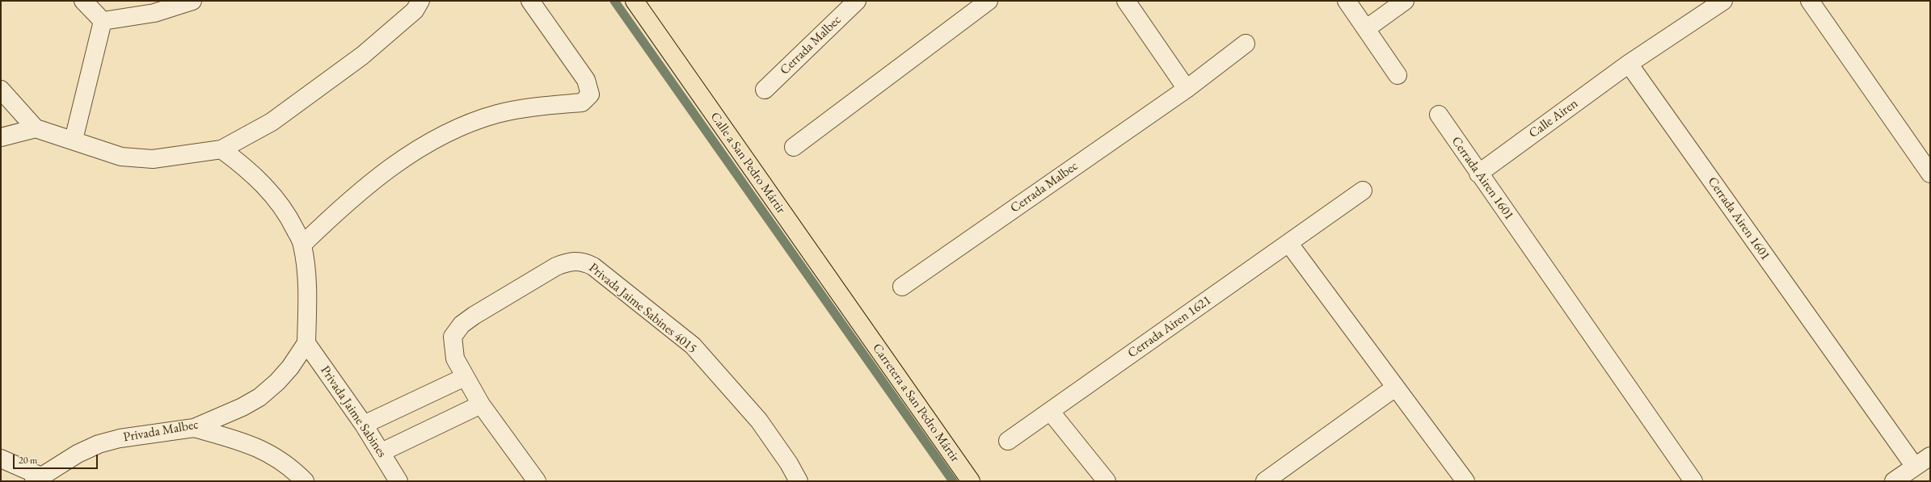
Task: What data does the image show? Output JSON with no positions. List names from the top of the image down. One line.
{"streets":{"main road":["Calle a San Pedro Mártir","Carretera a San Pedro Mártir"],"street":["Cerrada Malbec","Calle Airen","Cerrada Airen 1601","Privada Jaime Sabines 4015","Cerrada Airen 1621","Privada Jaime Sabines","Privada Malbec"]},"crossings":[["Calle Airen","Cerrada Airen 1601"],["Calle a San Pedro Mártir","Carretera a San Pedro Mártir"],["Privada Jaime Sabines","Privada Malbec"]],"scale_bar":"20 m"}
